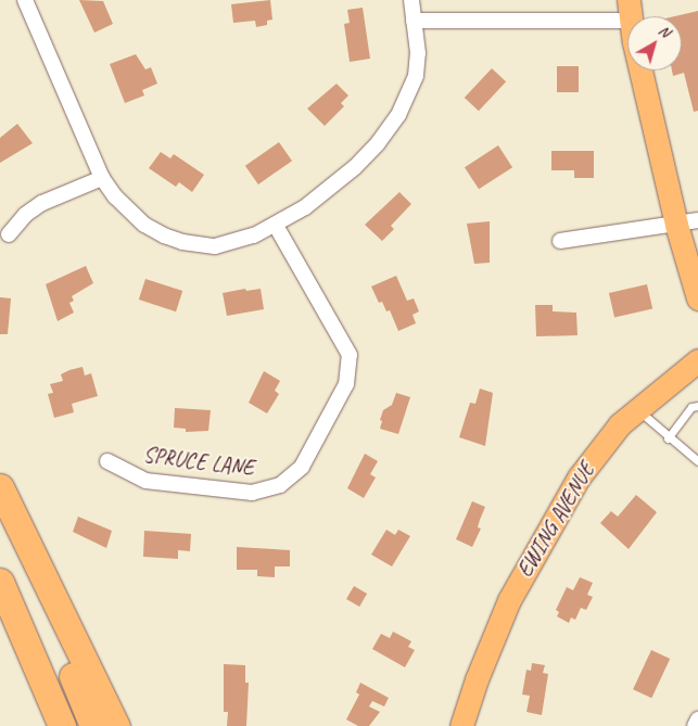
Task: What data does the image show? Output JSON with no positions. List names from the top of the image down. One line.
{"streets":{"main road":["EWING AVENUE"],"street":["SPRUCE LANE"]},"north":"top right"}
